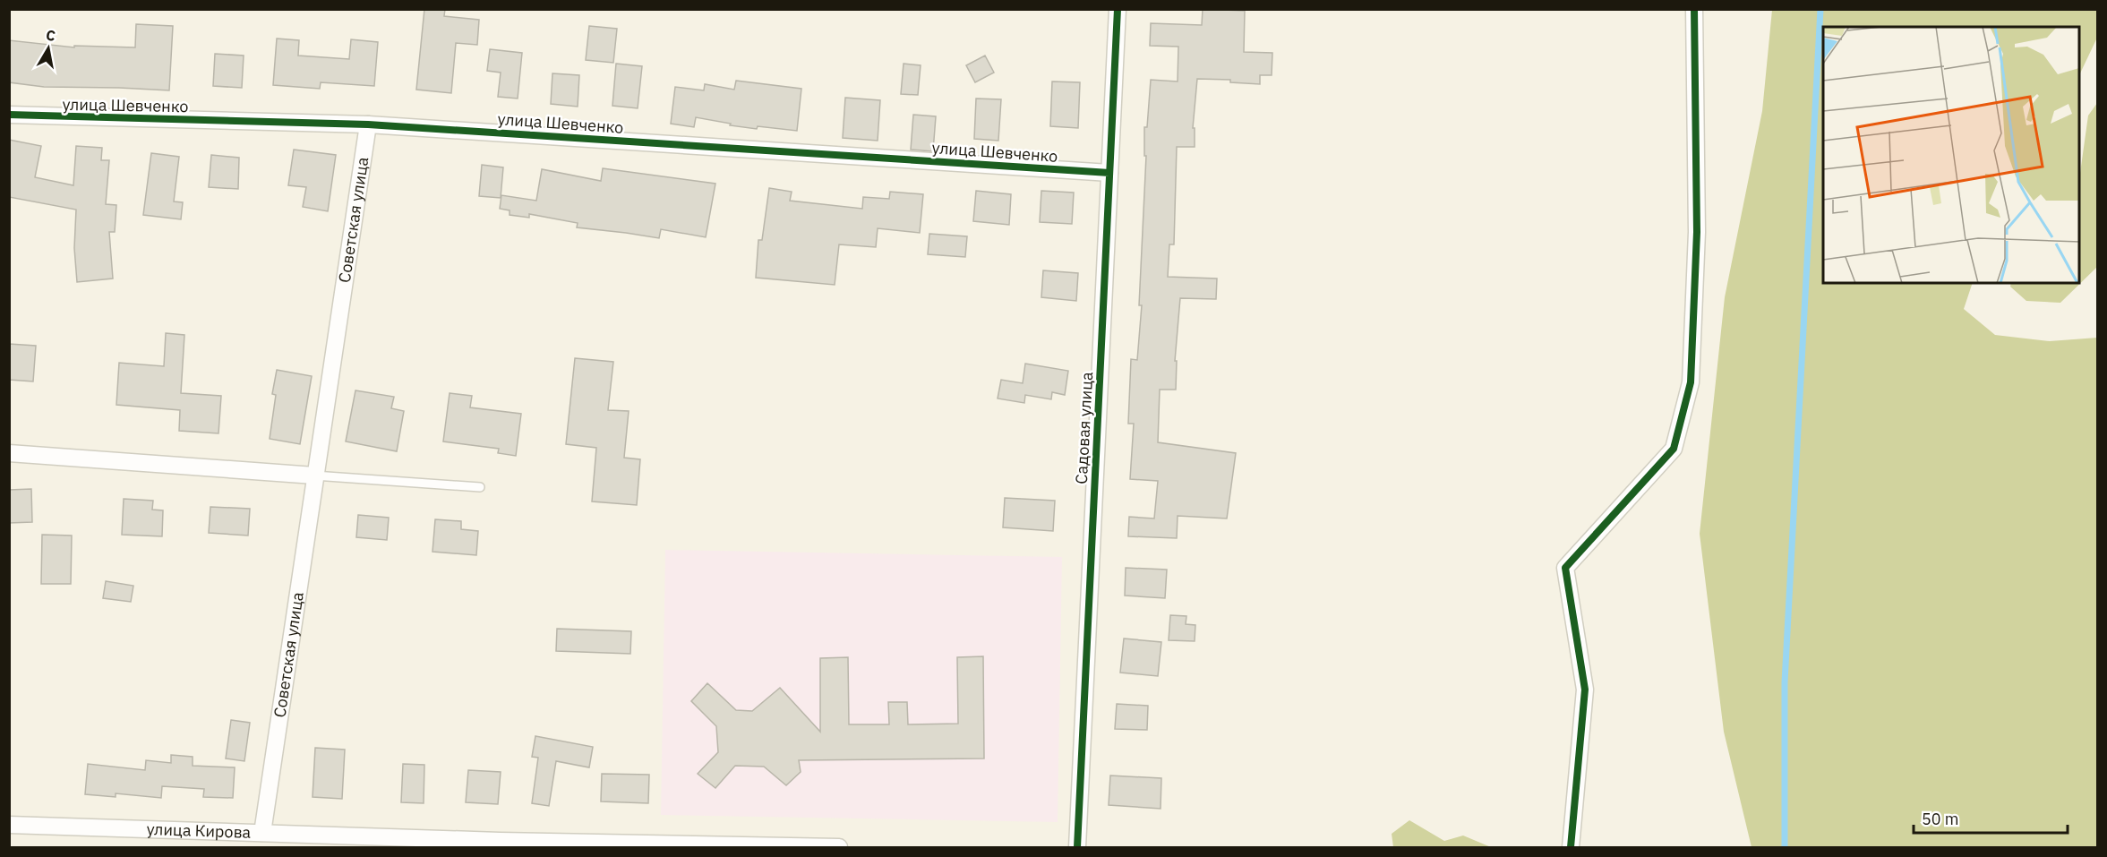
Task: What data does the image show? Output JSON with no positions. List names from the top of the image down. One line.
{"streets":{"street":["улица Шевченко","Советская улица","Садовая улица","улица Кирова"]},"crossings":[["улица Шевченко","Советская улица"],["улица Шевченко","Садовая улица"],["Советская улица","улица Кирова"]],"scale_bar":"50 m","north":"top"}
